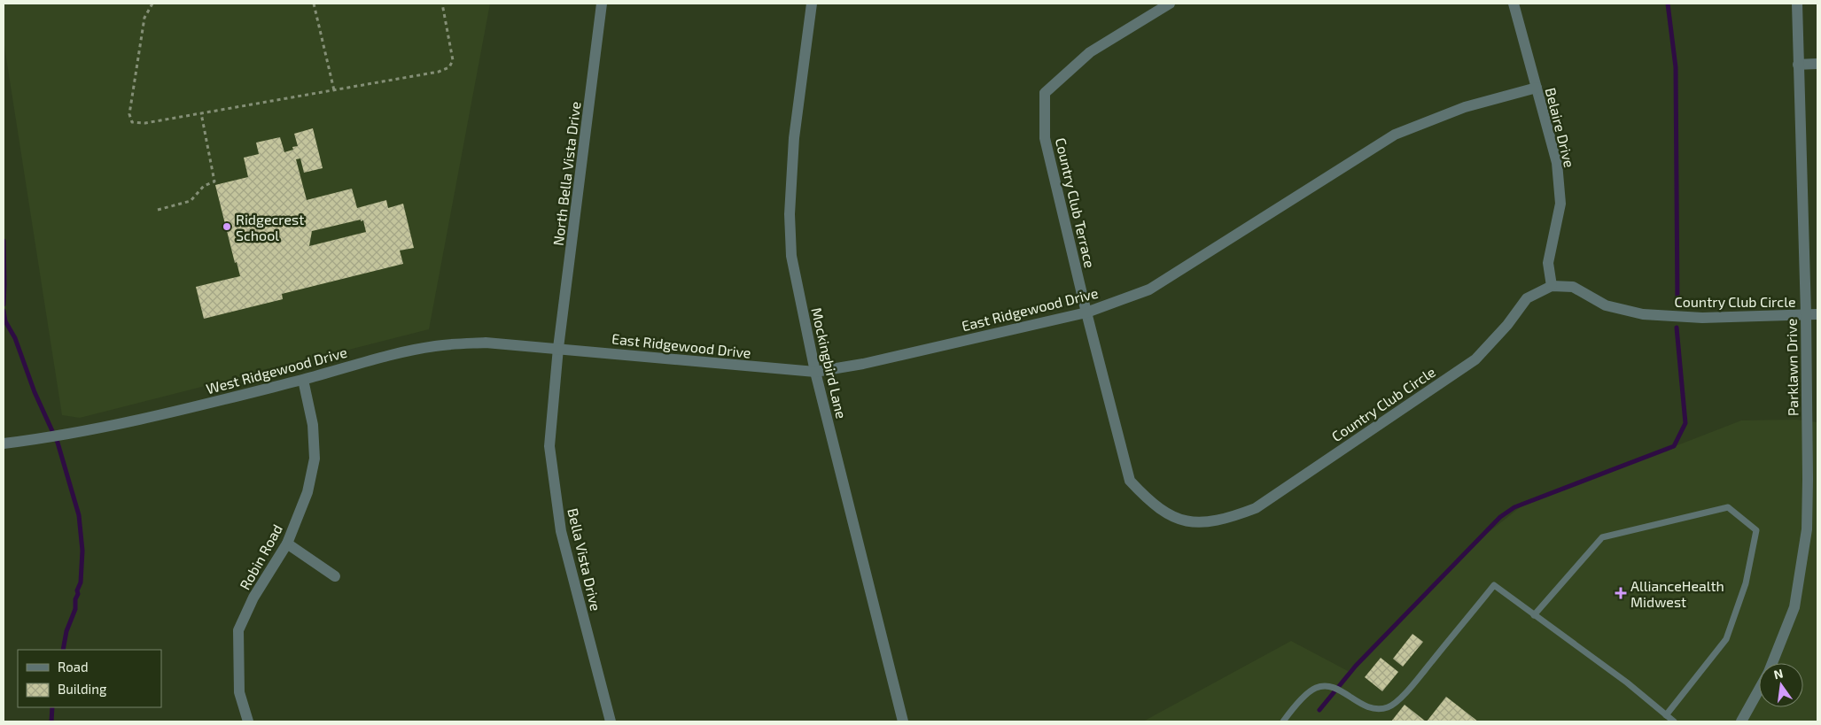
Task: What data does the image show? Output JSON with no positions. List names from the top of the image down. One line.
{"streets":{"street":["Belaire Drive","North Bella Vista Drive","Country Club Terrace","Country Club Circle","East Ridgewood Drive","Mockingbird Lane","Parklawn Drive","West Ridgewood Drive","Robin Road","Bella Vista Drive"]},"crossings":[["Belaire Drive","Country Club Circle"],["Belaire Drive","East Ridgewood Drive"],["North Bella Vista Drive","East Ridgewood Drive"],["North Bella Vista Drive","West Ridgewood Drive"],["North Bella Vista Drive","Bella Vista Drive"],["Country Club Terrace","Country Club Circle"],["Country Club Terrace","East Ridgewood Drive"],["Country Club Circle","East Ridgewood Drive"],["Country Club Circle","Parklawn Drive"],["East Ridgewood Drive","Mockingbird Lane"],["East Ridgewood Drive","West Ridgewood Drive"],["East Ridgewood Drive","Bella Vista Drive"],["West Ridgewood Drive","Robin Road"],["West Ridgewood Drive","Bella Vista Drive"]],"places":{"other":["Ridgecrest School"],"health":["AllianceHealth Midwest"]},"legend":["Road","Building"],"north":"top"}
